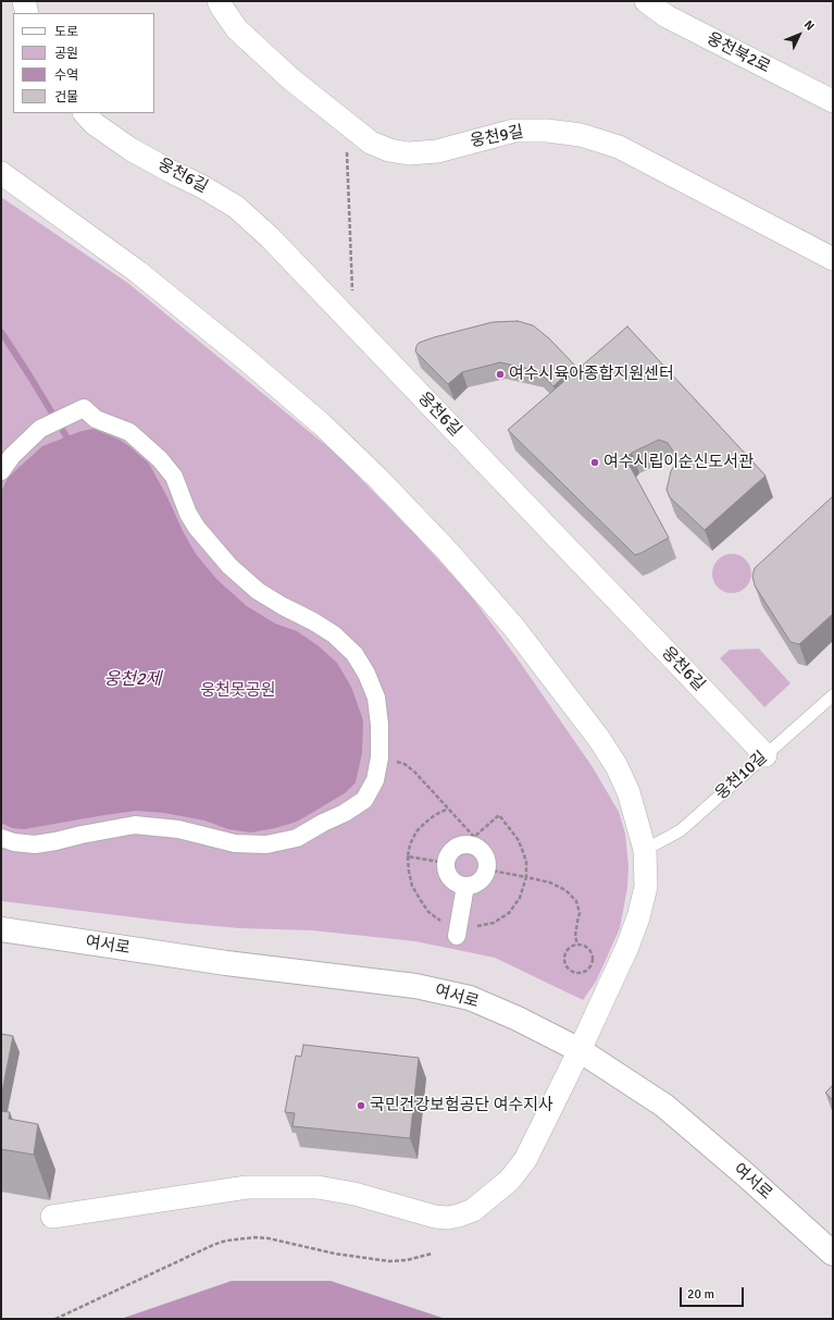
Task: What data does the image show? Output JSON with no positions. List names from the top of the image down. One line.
{"streets":{"street":["웅천북2로","웅천9길","웅천6길","여서로"],"lane":["웅천10길"]},"crossings":[["웅천6길","웅천10길"]],"water":["웅천2제"],"parks":["웅천못공원"],"places":["여수시육아종합지원센터","여수시립이순신도서관","국민건강보험공단 여수지사"],"legend":["도로","공원","수역","건물"],"scale_bar":"20 m","north":"top right"}
